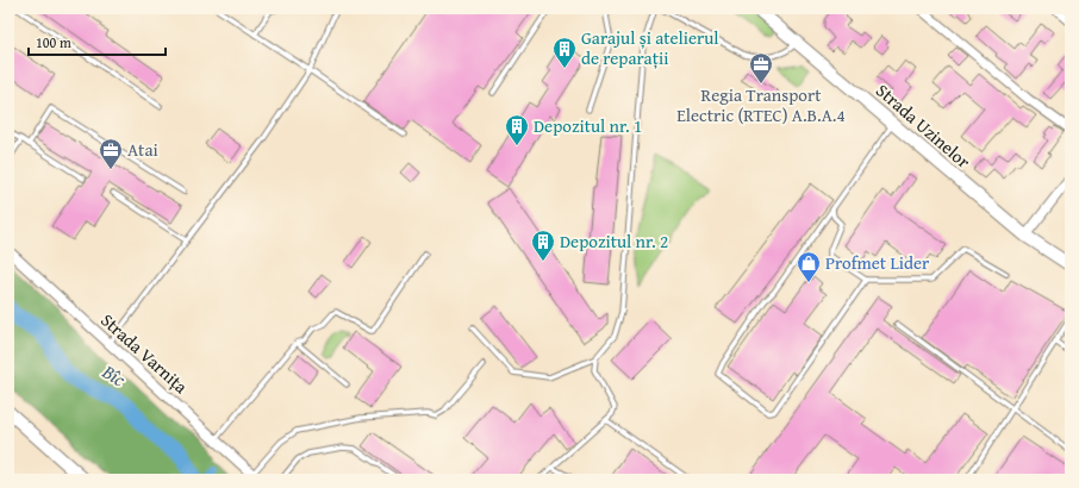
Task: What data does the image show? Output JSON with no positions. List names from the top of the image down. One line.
{"streets":{"main road":["Strada Uzinelor"],"street":["Strada Varnița"]},"water":["Bîc"],"places":{"building":["Garajul și atelierul de reparații","Depozitul nr. 1","Depozitul nr. 2"],"office":["Regia Transport Electric (RTEC) A.B.A.4","Atai"],"shop":["Profmet Lider"]},"scale_bar":"100 m"}
